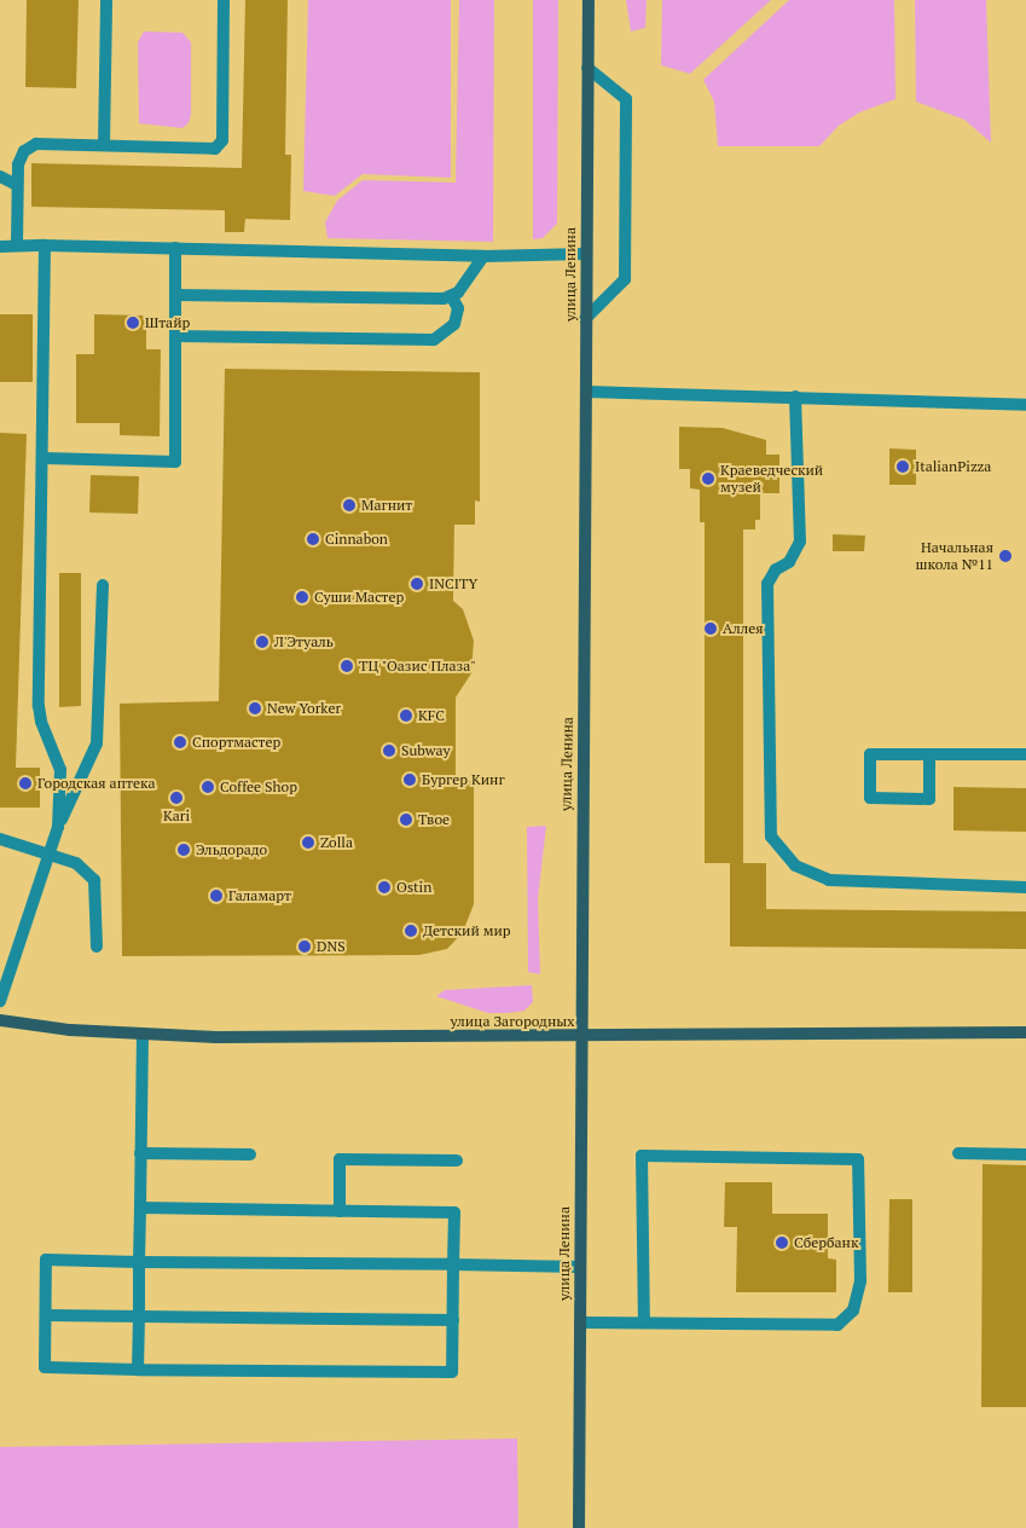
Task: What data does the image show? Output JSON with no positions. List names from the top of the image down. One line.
{"streets":{"main road":["улица Ленина","улица Загородных"]},"crossings":[["улица Ленина","улица Загородных"]],"places":["Штайр","ItalianPizza","Краеведческий музей","Магнит","Cinnabon","Начальная школа №11","INCITY","Суши Мастер","Аллея","Л'Этуаль","ТЦ \"Оазис Плаза\"","New Yorker","KFC","Спортмастер","Subway","Бургер Кинг","Городская аптека","Coffee Shop","Kari","Твое","Zolla","Эльдорадо","Ostin","Галамарт","Детский мир","DNS","Сбербанк"]}
